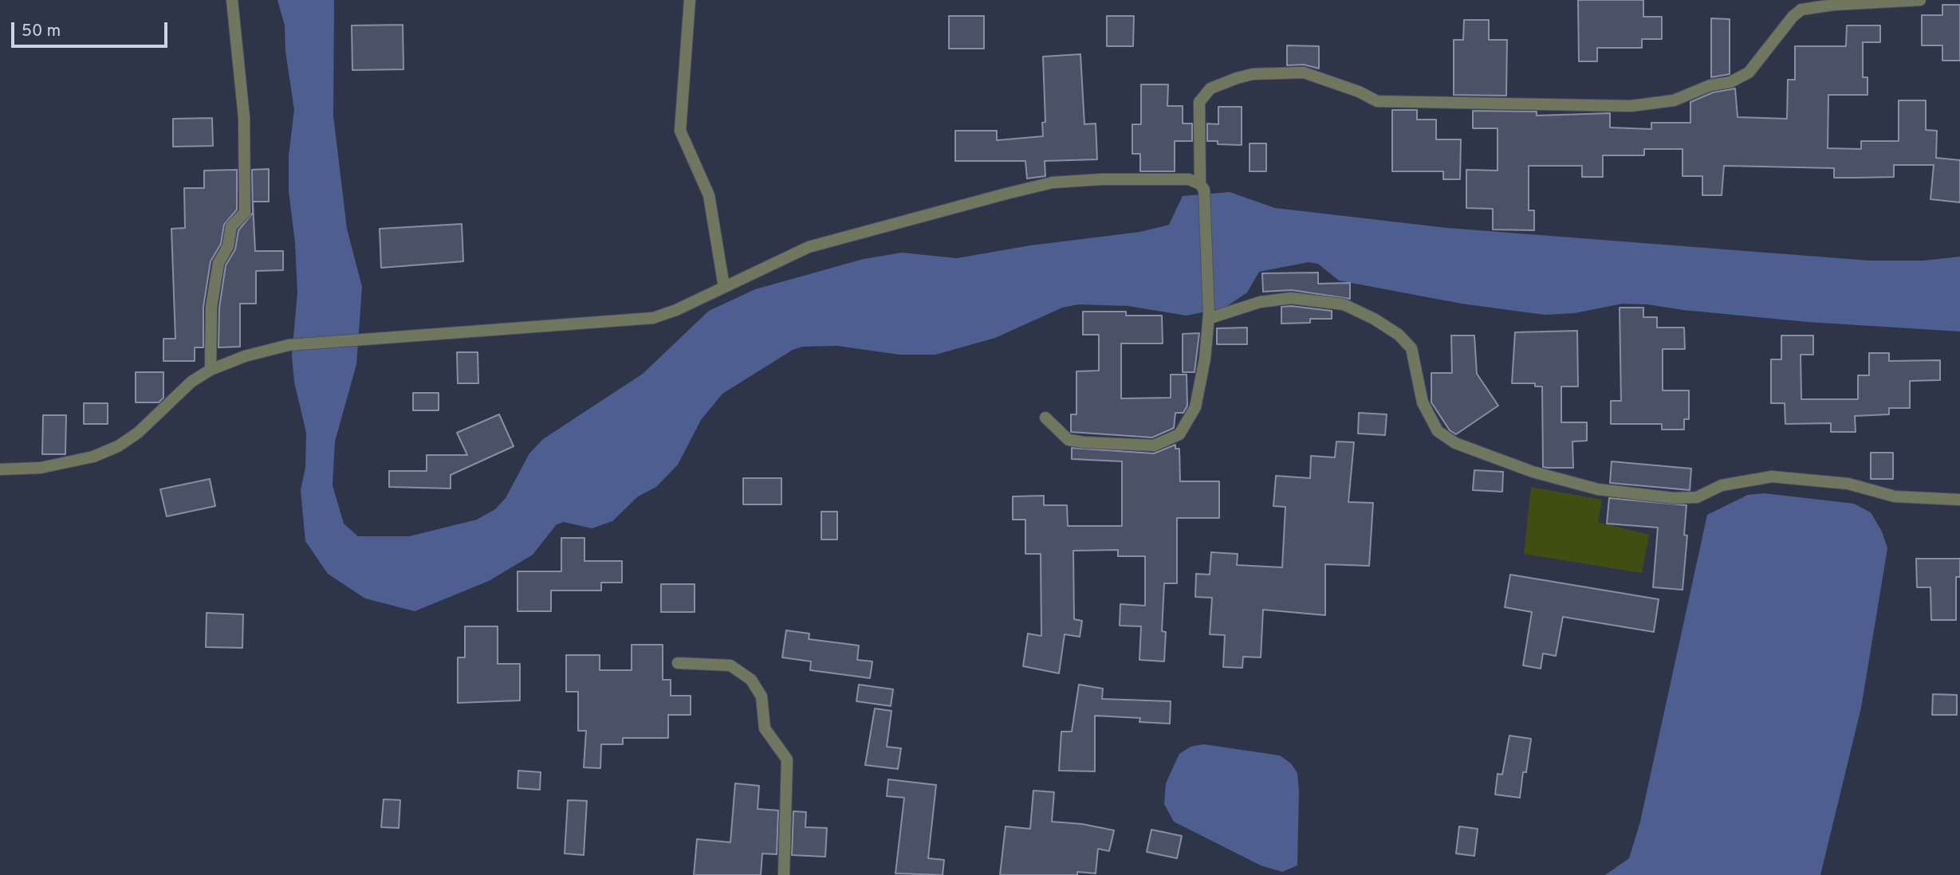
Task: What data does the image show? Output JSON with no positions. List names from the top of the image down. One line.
{"scale_bar":"50 m"}
